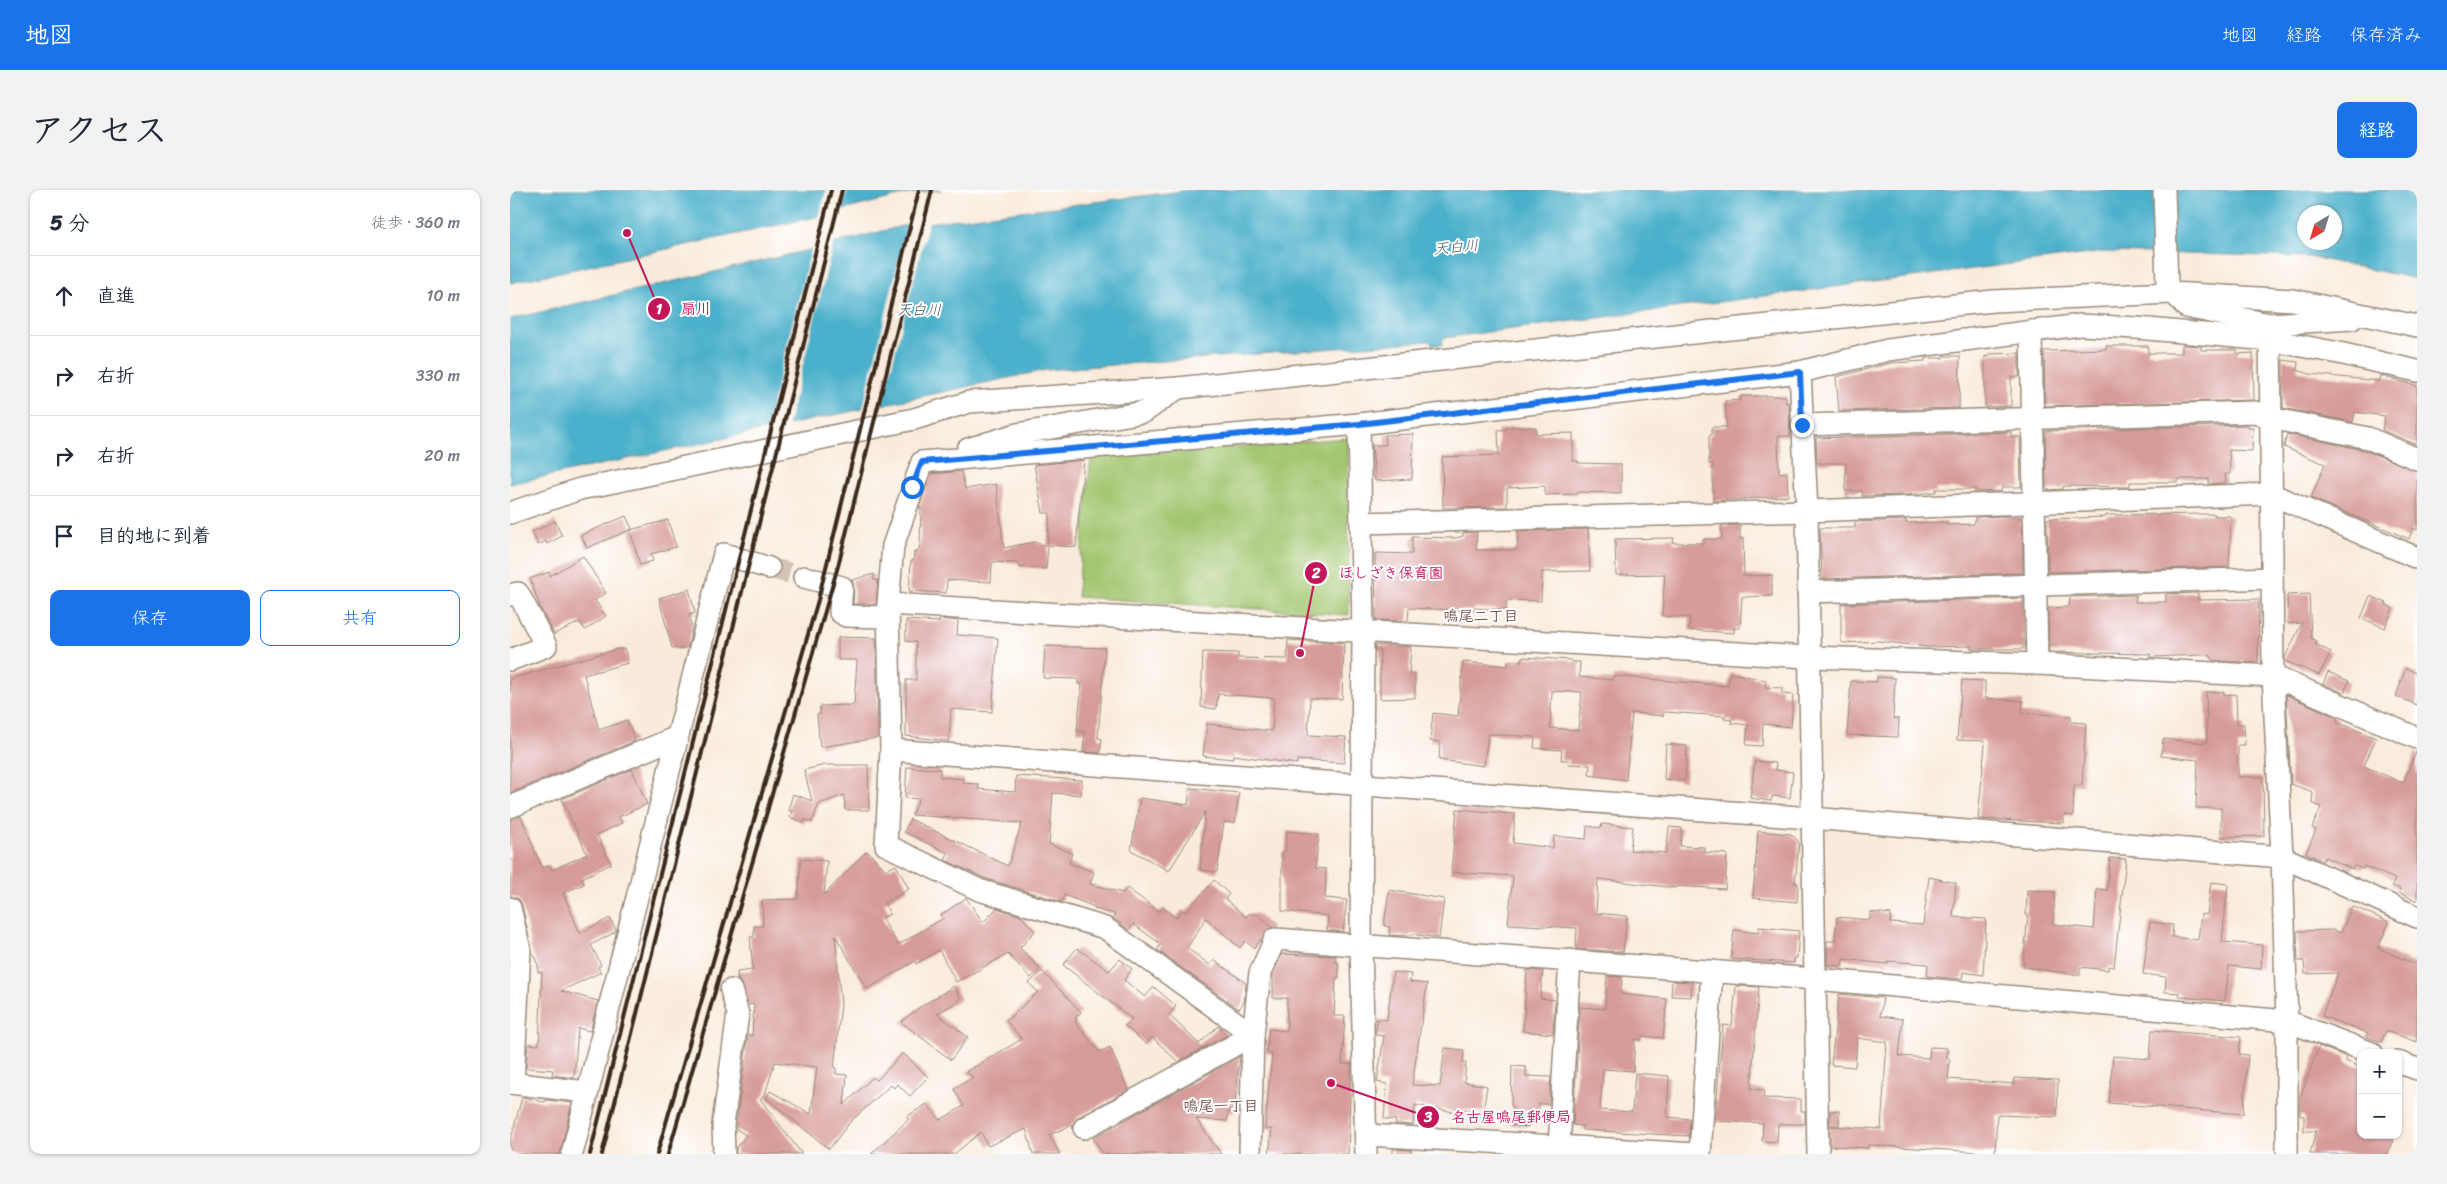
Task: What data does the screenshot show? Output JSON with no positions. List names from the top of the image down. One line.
{"districts":["鳴尾二丁目","鳴尾一丁目"],"water":["天白川"],"places":["扇川","ほしざき保育園","名古屋鳴尾郵便局"],"north":"bottom left","page":{"header":"地図","nav":["地図","経路","保存済み"],"title":"アクセス","buttons":["経路",["保存","共有"]],"heading":["5 分","徒歩 · 360 m"],"list":[["直進","10 m"],["右折","330 m"],["右折","20 m"],"目的地に到着"],"map_buttons":["+","−"]}}
